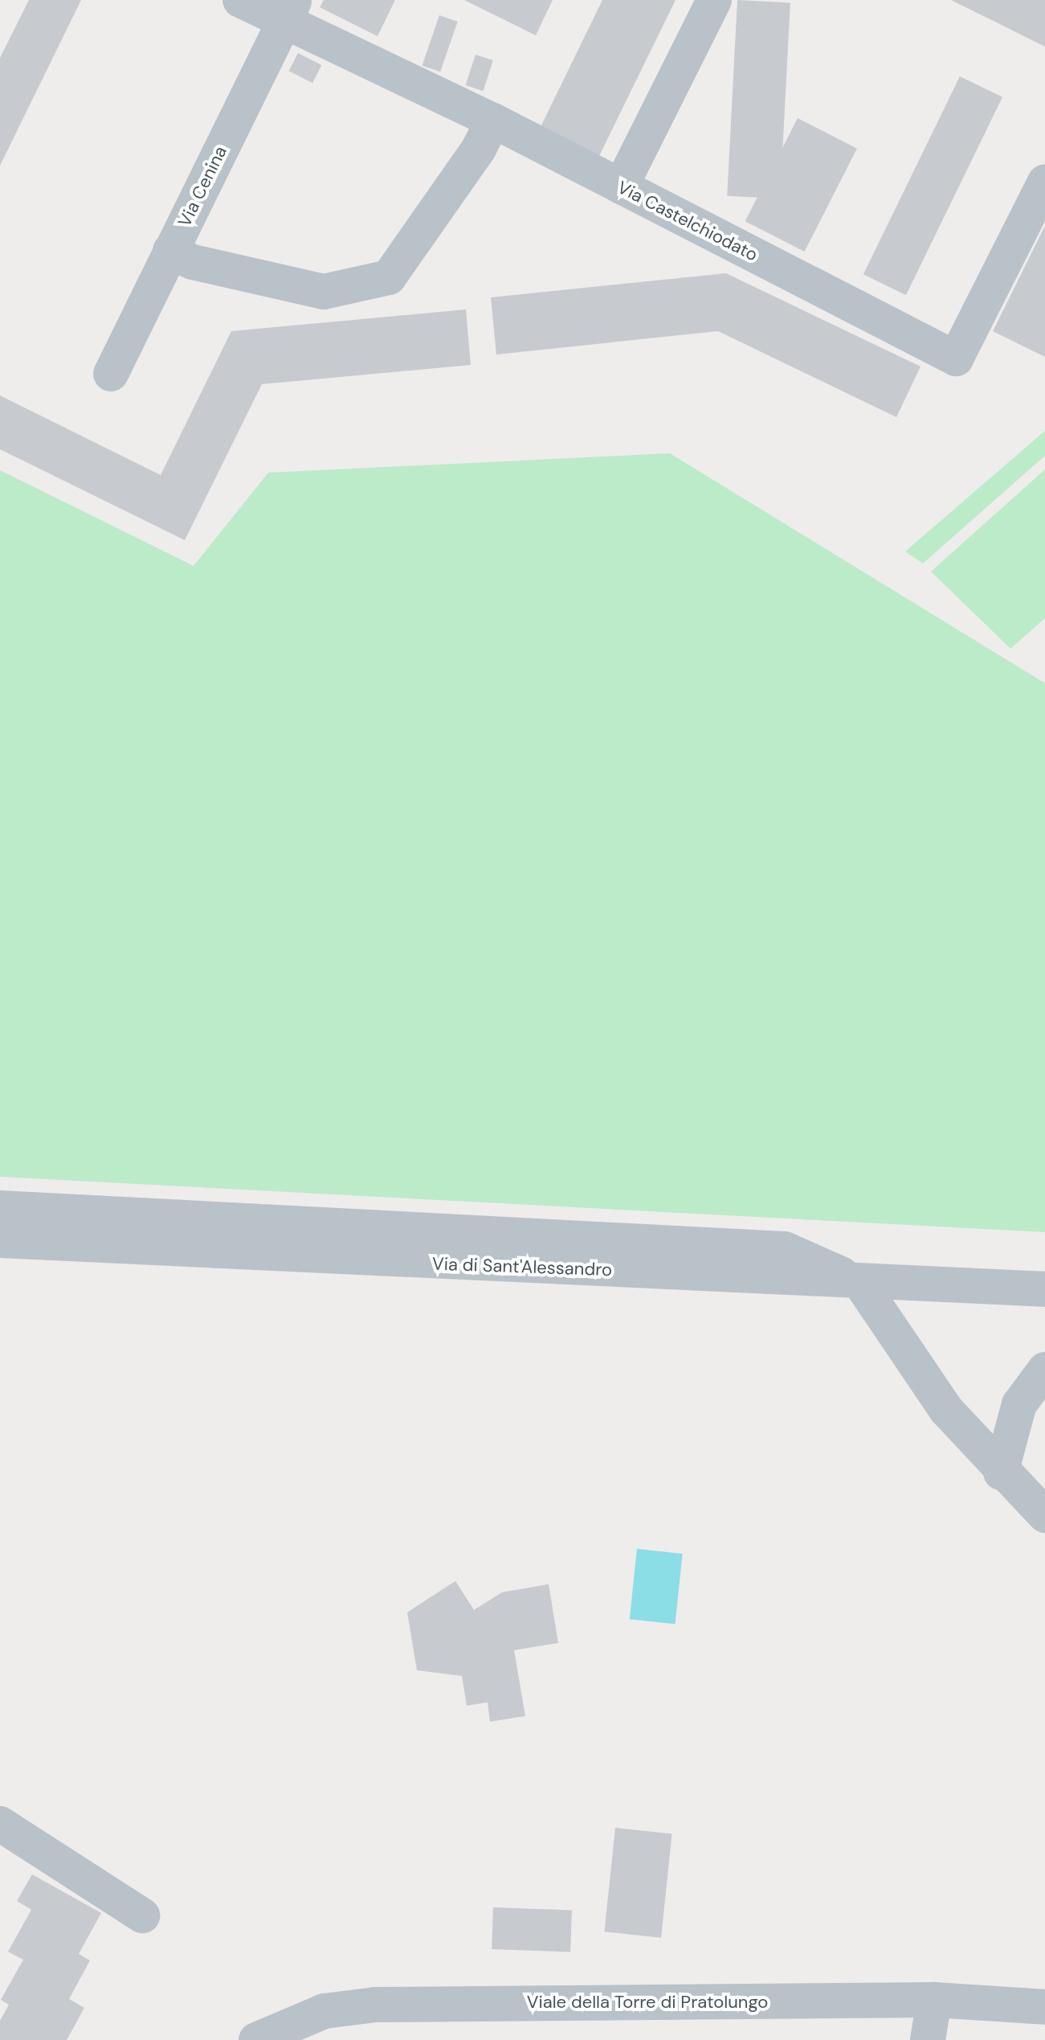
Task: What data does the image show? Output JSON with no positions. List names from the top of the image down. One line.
{"streets":{"street":["Via Cenina","Via Castelchiodato","Via di Sant'Alessandro","Viale della Torre di Pratolungo"]},"crossings":[["Via Cenina","Via Castelchiodato"]]}
